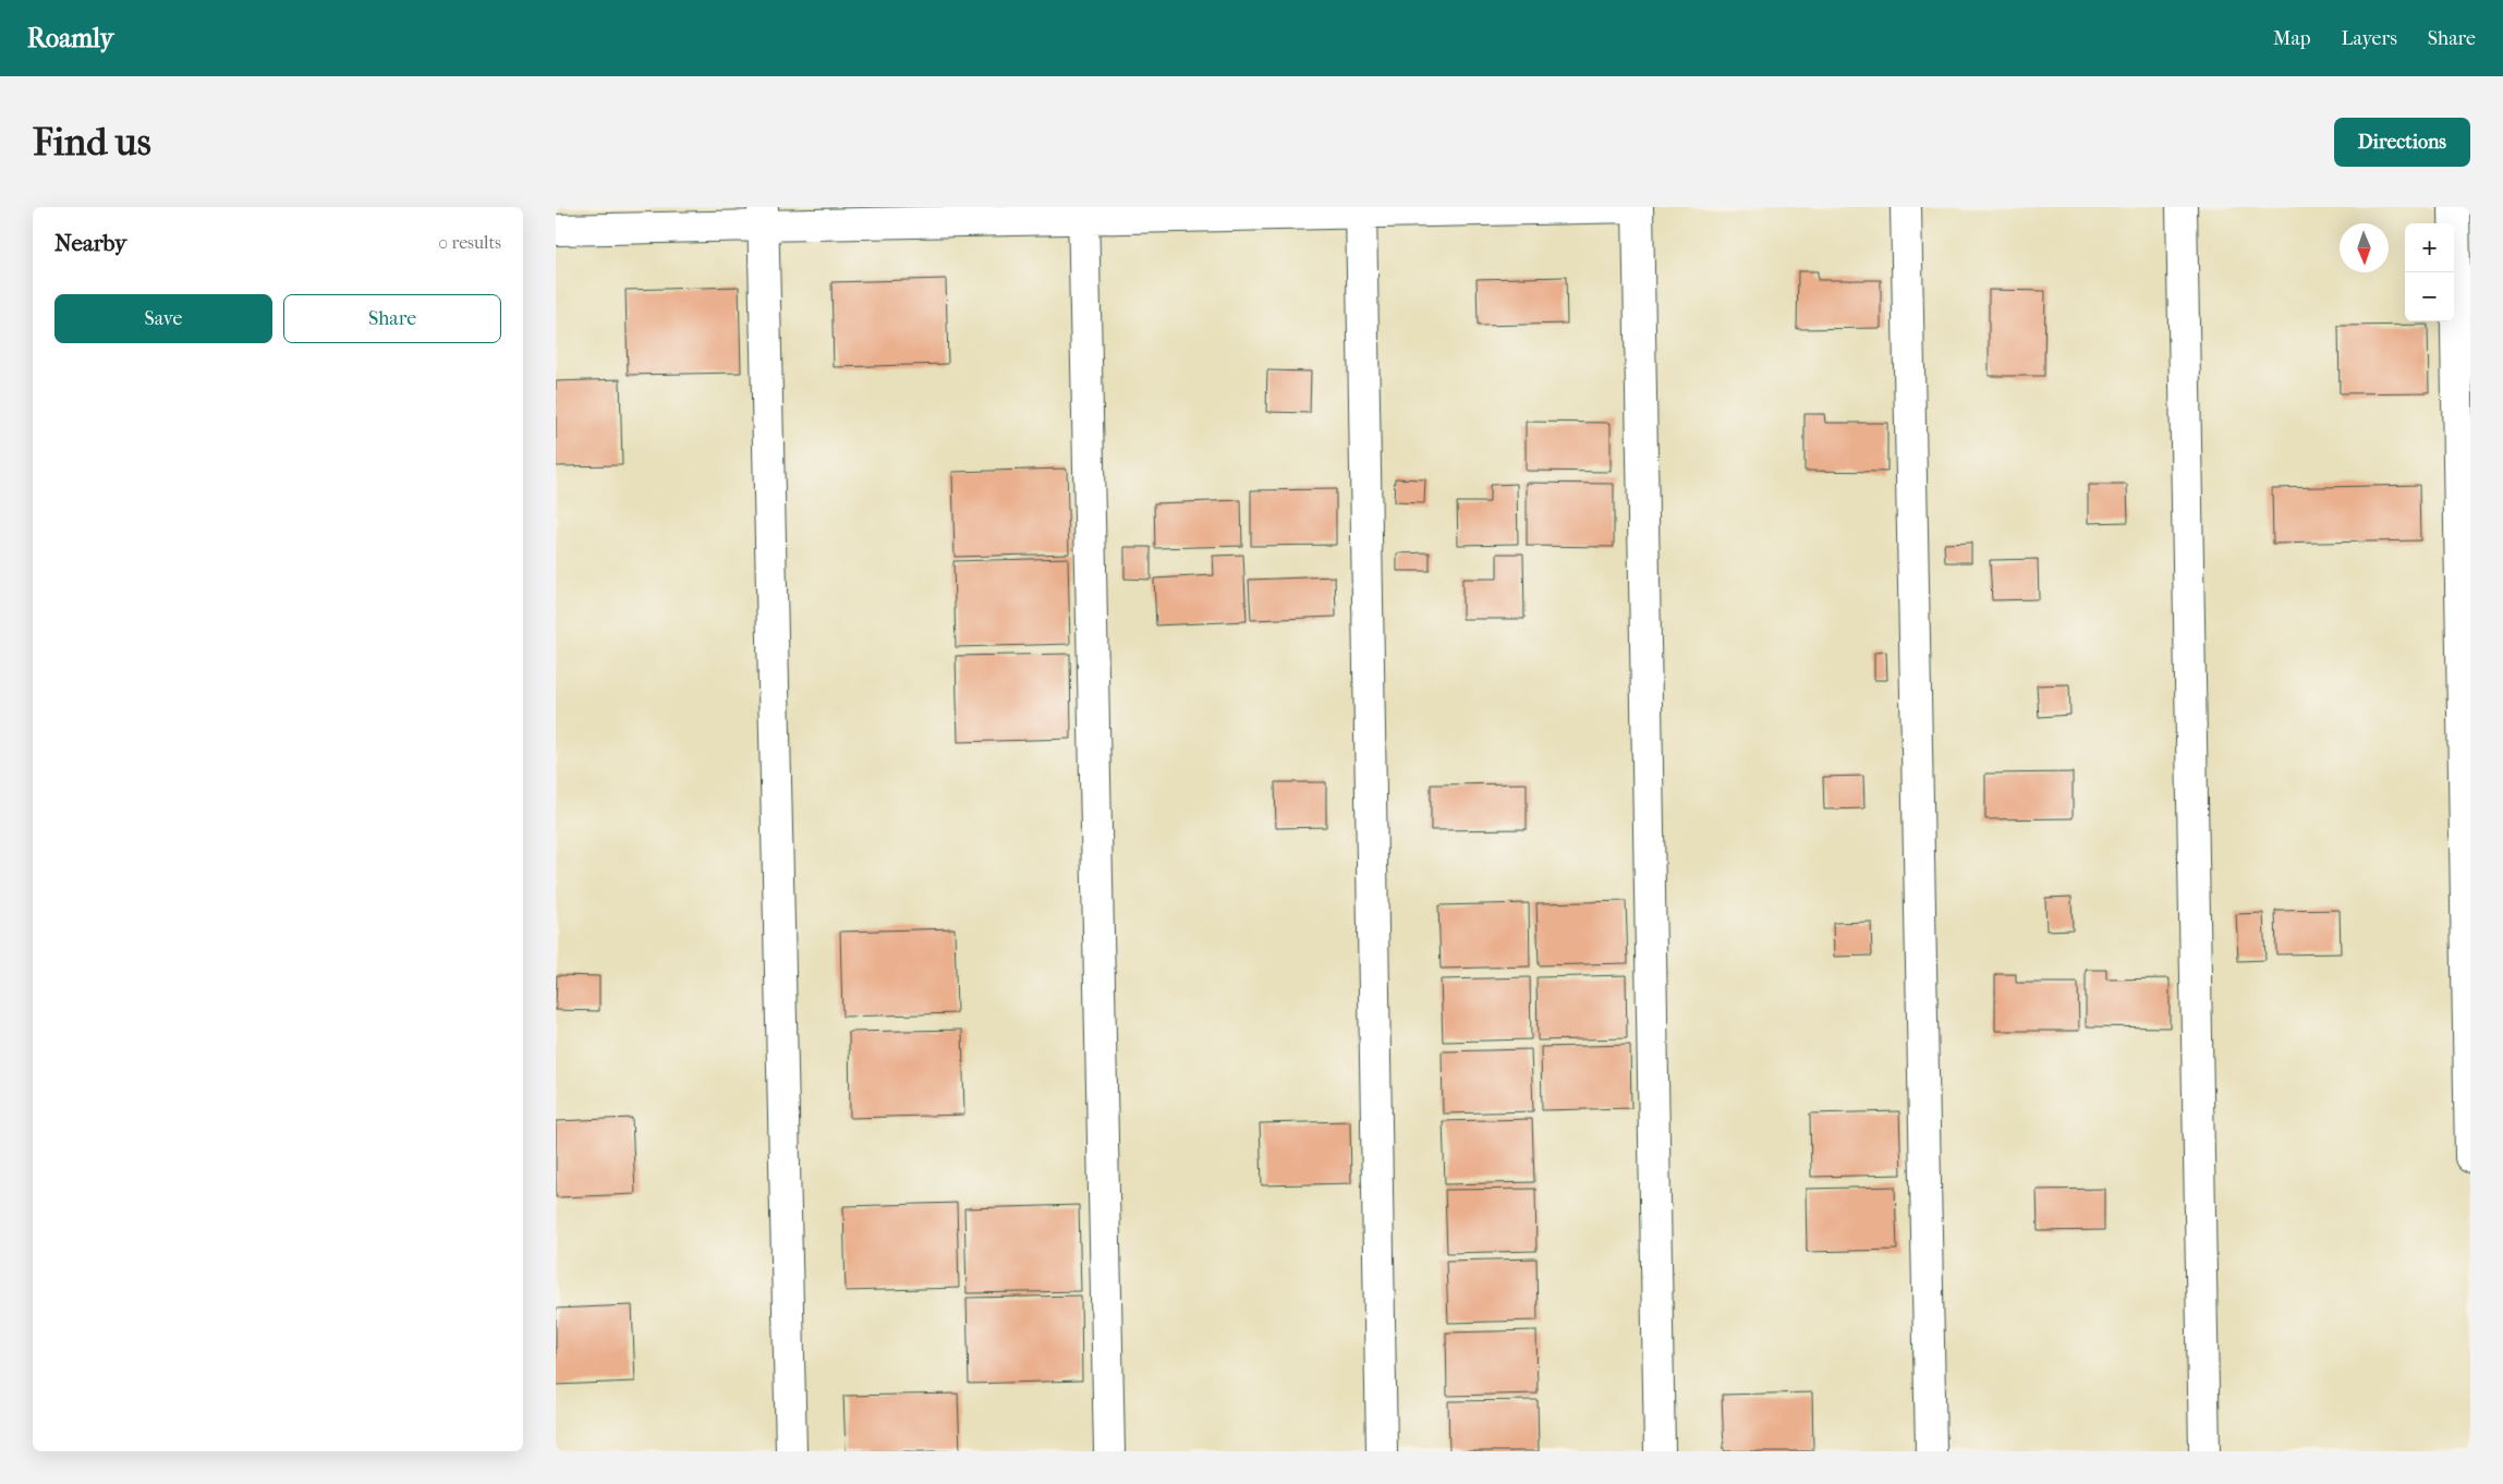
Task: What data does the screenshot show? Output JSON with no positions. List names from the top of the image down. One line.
{"north":"bottom","page":{"header":"Roamly","nav":["Map","Layers","Share"],"buttons":["Directions",["Save","Share"]],"title":"Find us","heading":["Nearby","0 results"],"map_buttons":["+","−"]}}
